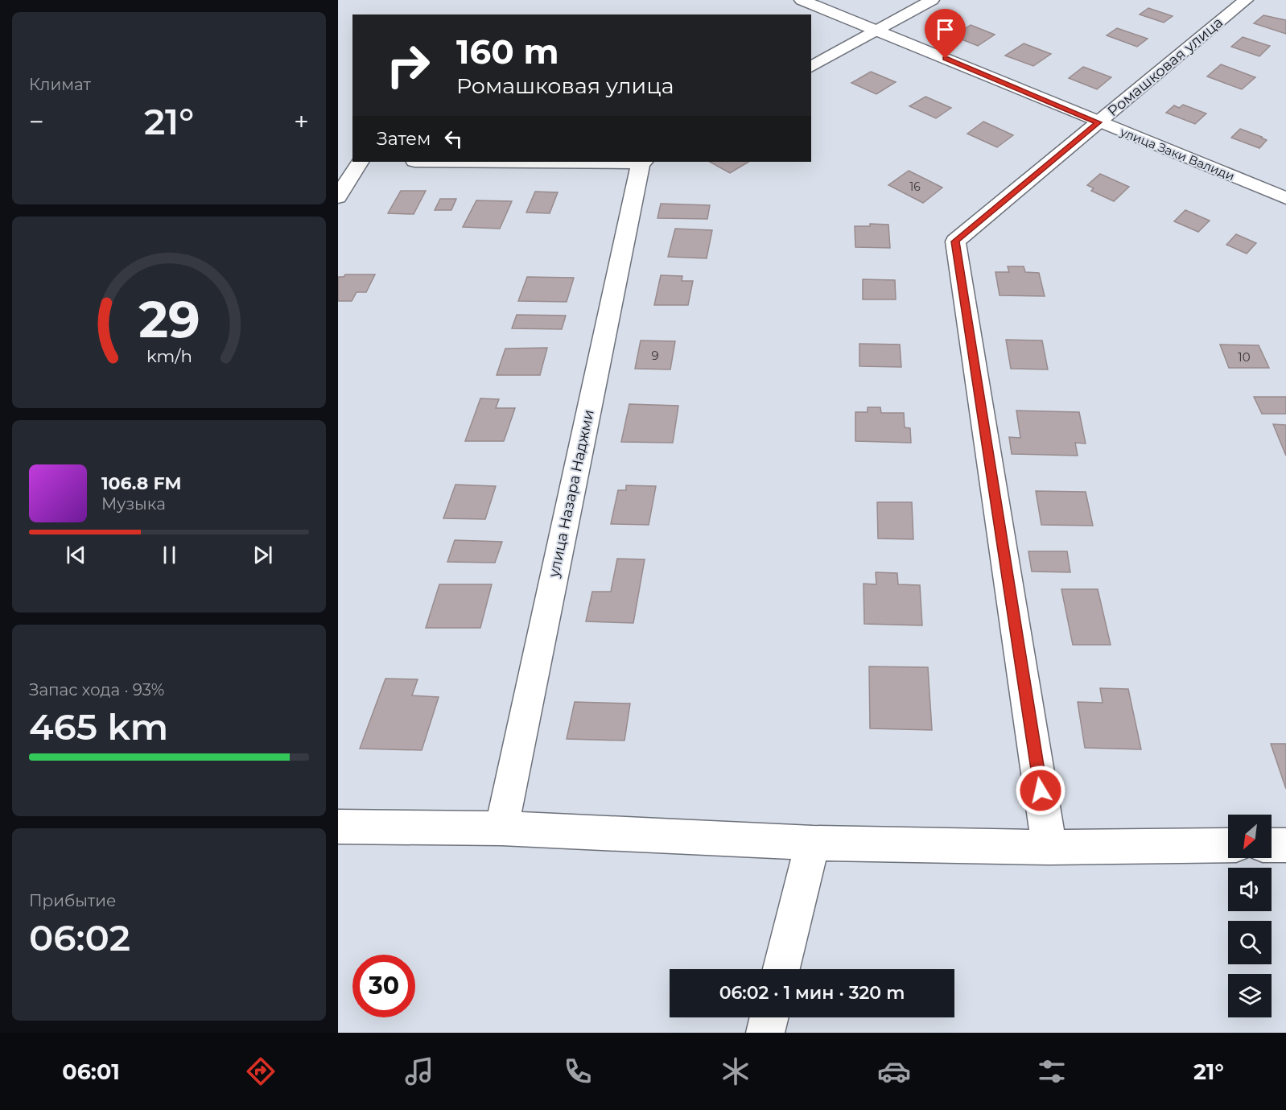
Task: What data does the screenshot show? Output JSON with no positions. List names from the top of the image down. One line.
{"streets":{"street":["Ромашковая улица","улица Заки Валиди","улица Назара Наджми"]},"crossings":[["Ромашковая улица","улица Заки Валиди"]],"house_numbers":["16","9","10"],"north":"bottom left","page":{"tile":["Климат",["Запас хода · 93%","465 km"],["Прибытие","06:02"]],"turn":["160 m","Ромашковая улица"],"heat":["−","21°","+"],"then":"Затем","song":["106.8 FM","Музыка"],"limit":"30","trip":"06:02 · 1 мин · 320 m","tabs":["06:01","21°"],"gauge":["29","km/h"]}}
